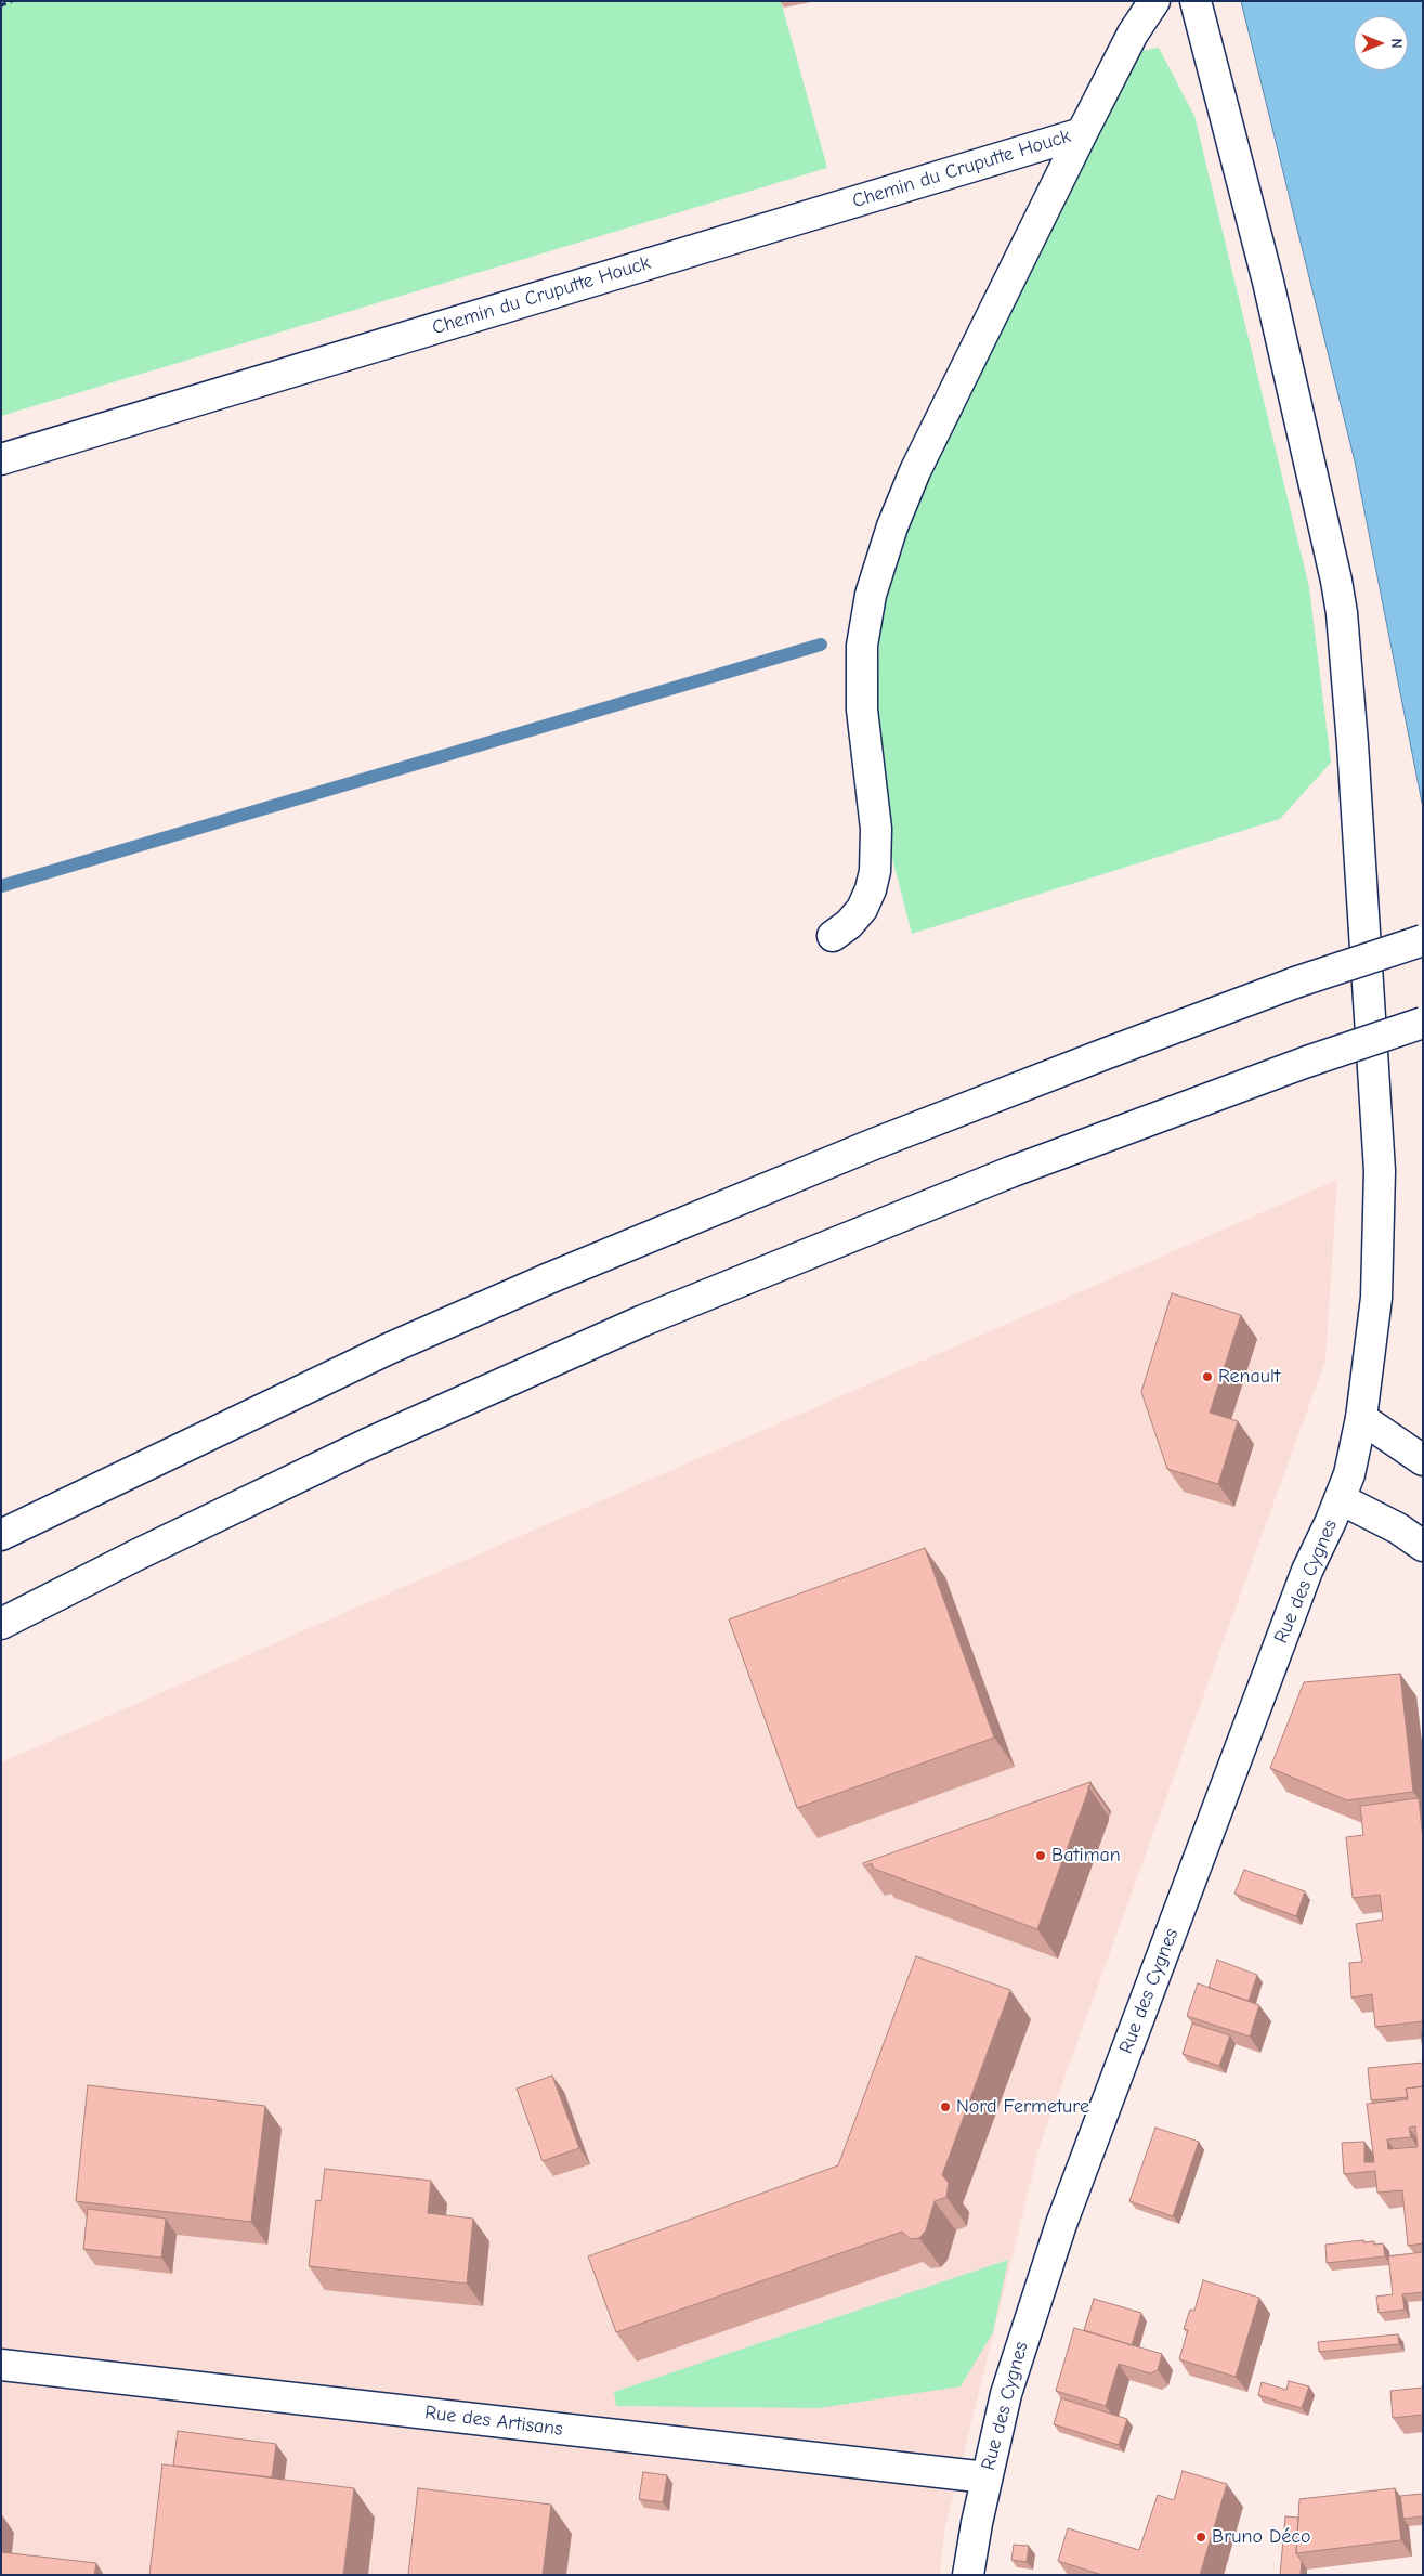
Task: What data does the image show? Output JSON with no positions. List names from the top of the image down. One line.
{"streets":{"main road":["Chemin du Cruputte Houck","Rue des Cygnes","Rue des Artisans"]},"crossings":[["Rue des Cygnes","Rue des Artisans"]],"places":["Renault","Batiman","Nord Fermeture","Bruno Déco"],"north":"right"}
